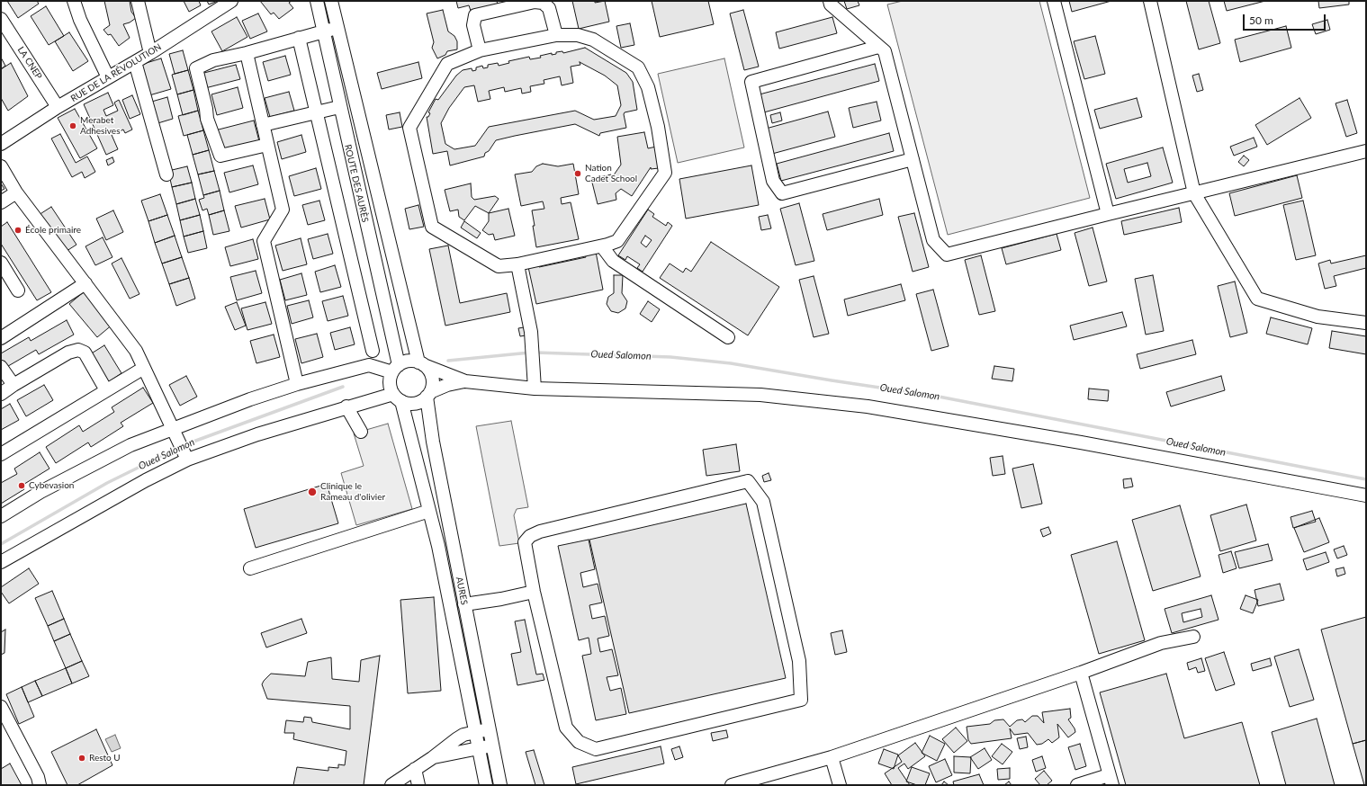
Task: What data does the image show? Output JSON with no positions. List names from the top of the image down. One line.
{"streets":{"street":["LA CNEP","RUE DE LA RÉVOLUTION","ROUTE DES AURÈS","AURES"]},"crossings":[["LA CNEP","RUE DE LA RÉVOLUTION"],["ROUTE DES AURÈS","AURES"]],"water":["Oued Salomon"],"places":["Merabet Adhesives","Nation Cadet School","École primaire","Cybevasion","Clinique le Rameau d'olivier","Resto U"],"scale_bar":"50 m"}
